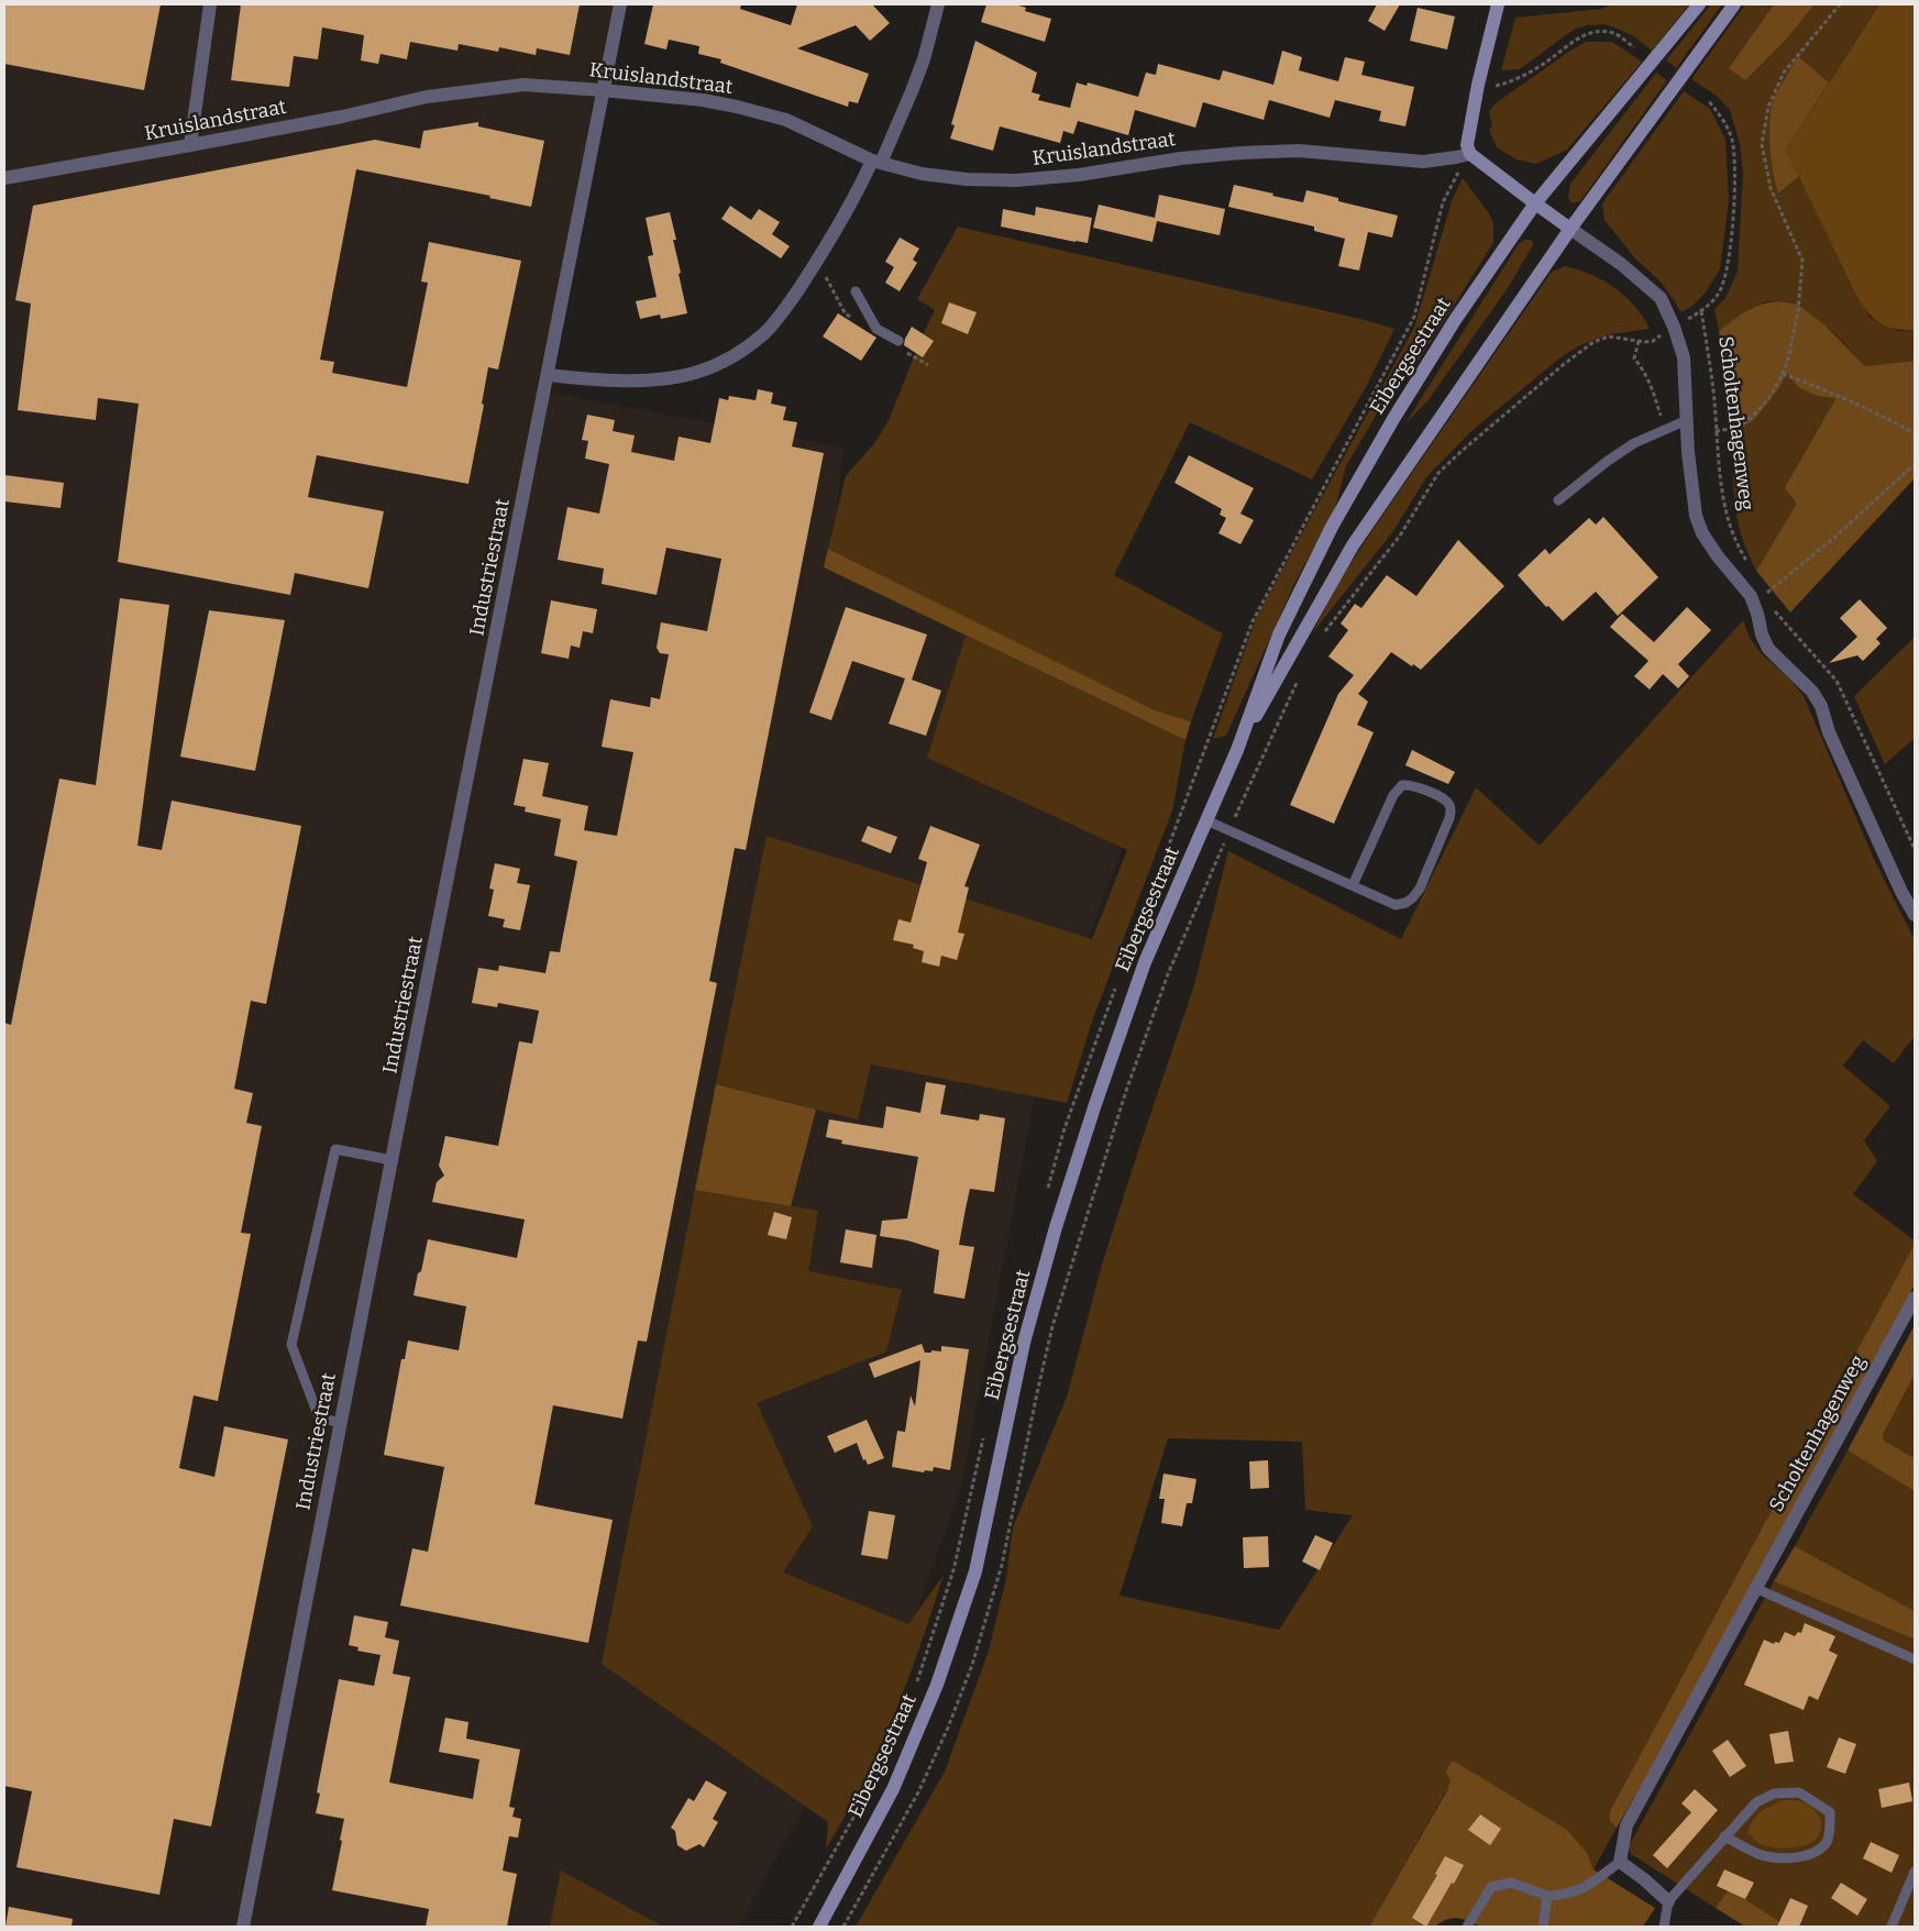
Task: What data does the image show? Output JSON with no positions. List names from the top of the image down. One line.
{"streets":{"main road":["Eibergsestraat"],"street":["Kruislandstraat","Scholtenhagenweg","Industriestraat"]},"crossings":[["Kruislandstraat","Industriestraat"]]}
